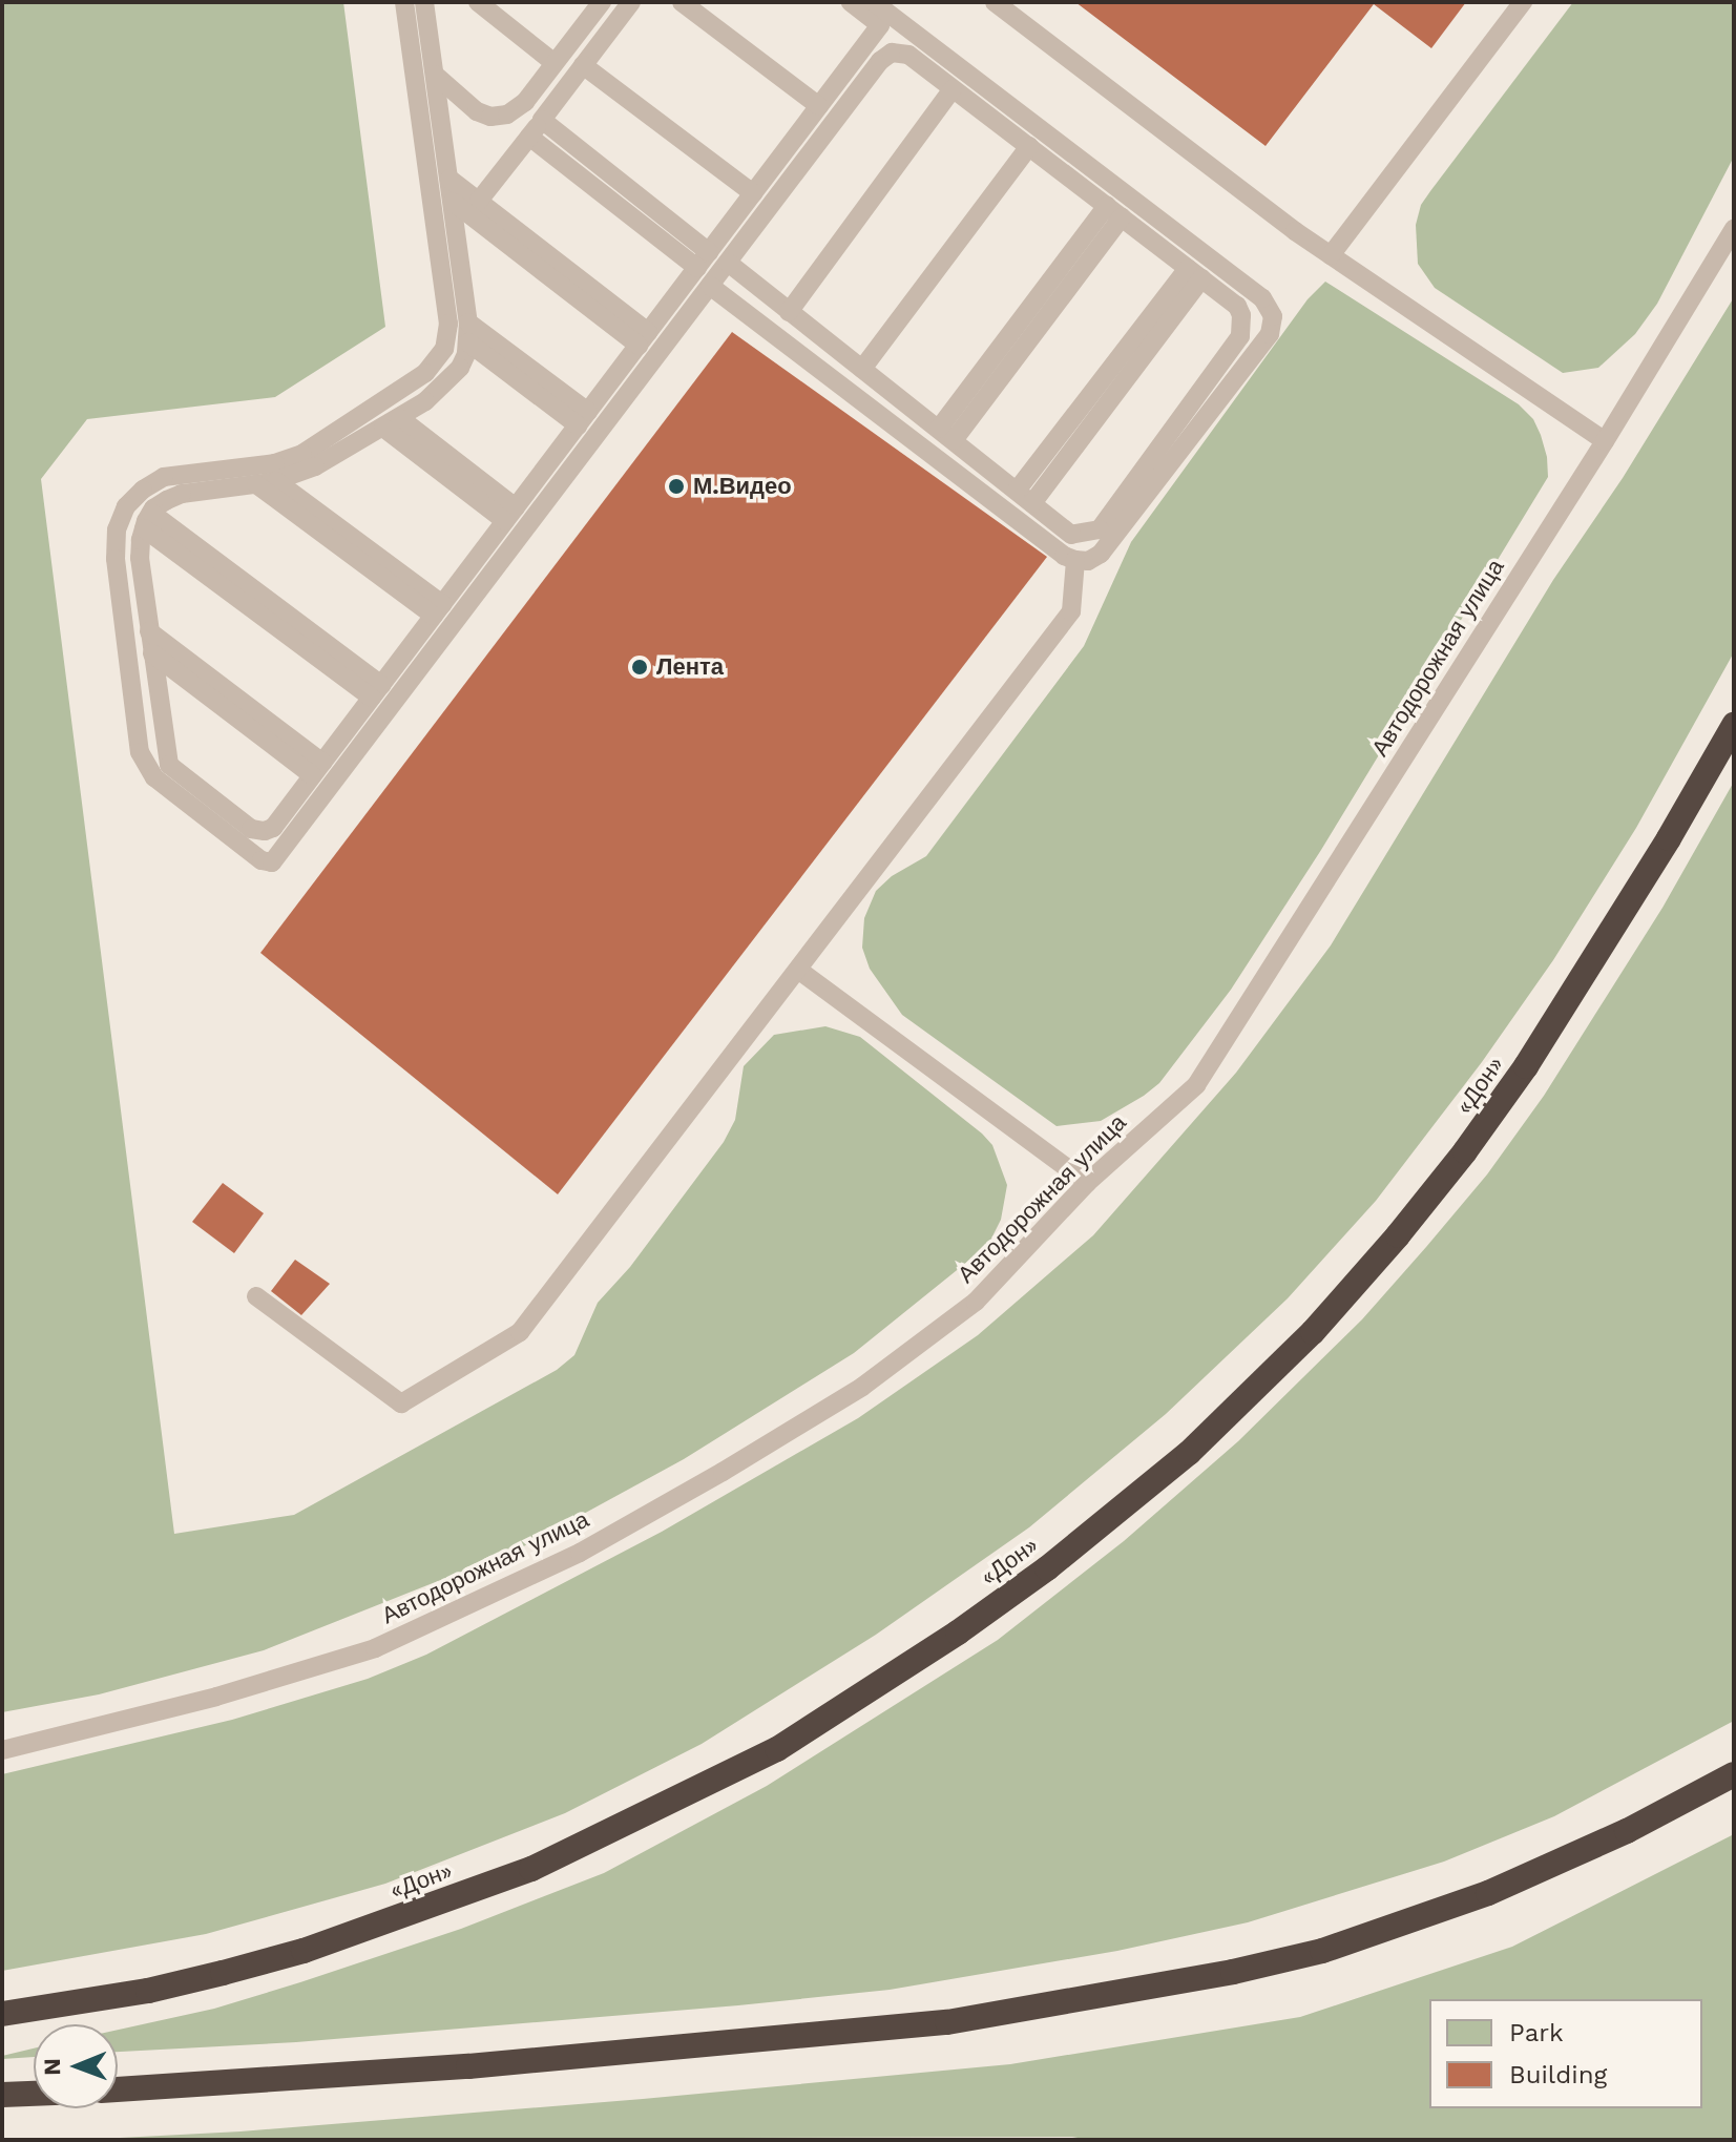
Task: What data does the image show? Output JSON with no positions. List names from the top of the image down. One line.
{"streets":{"highway":["«Дон»"],"lane":["Автодорожная улица"]},"places":["М.Видео","Лента"],"legend":["Park","Building"],"north":"left"}
